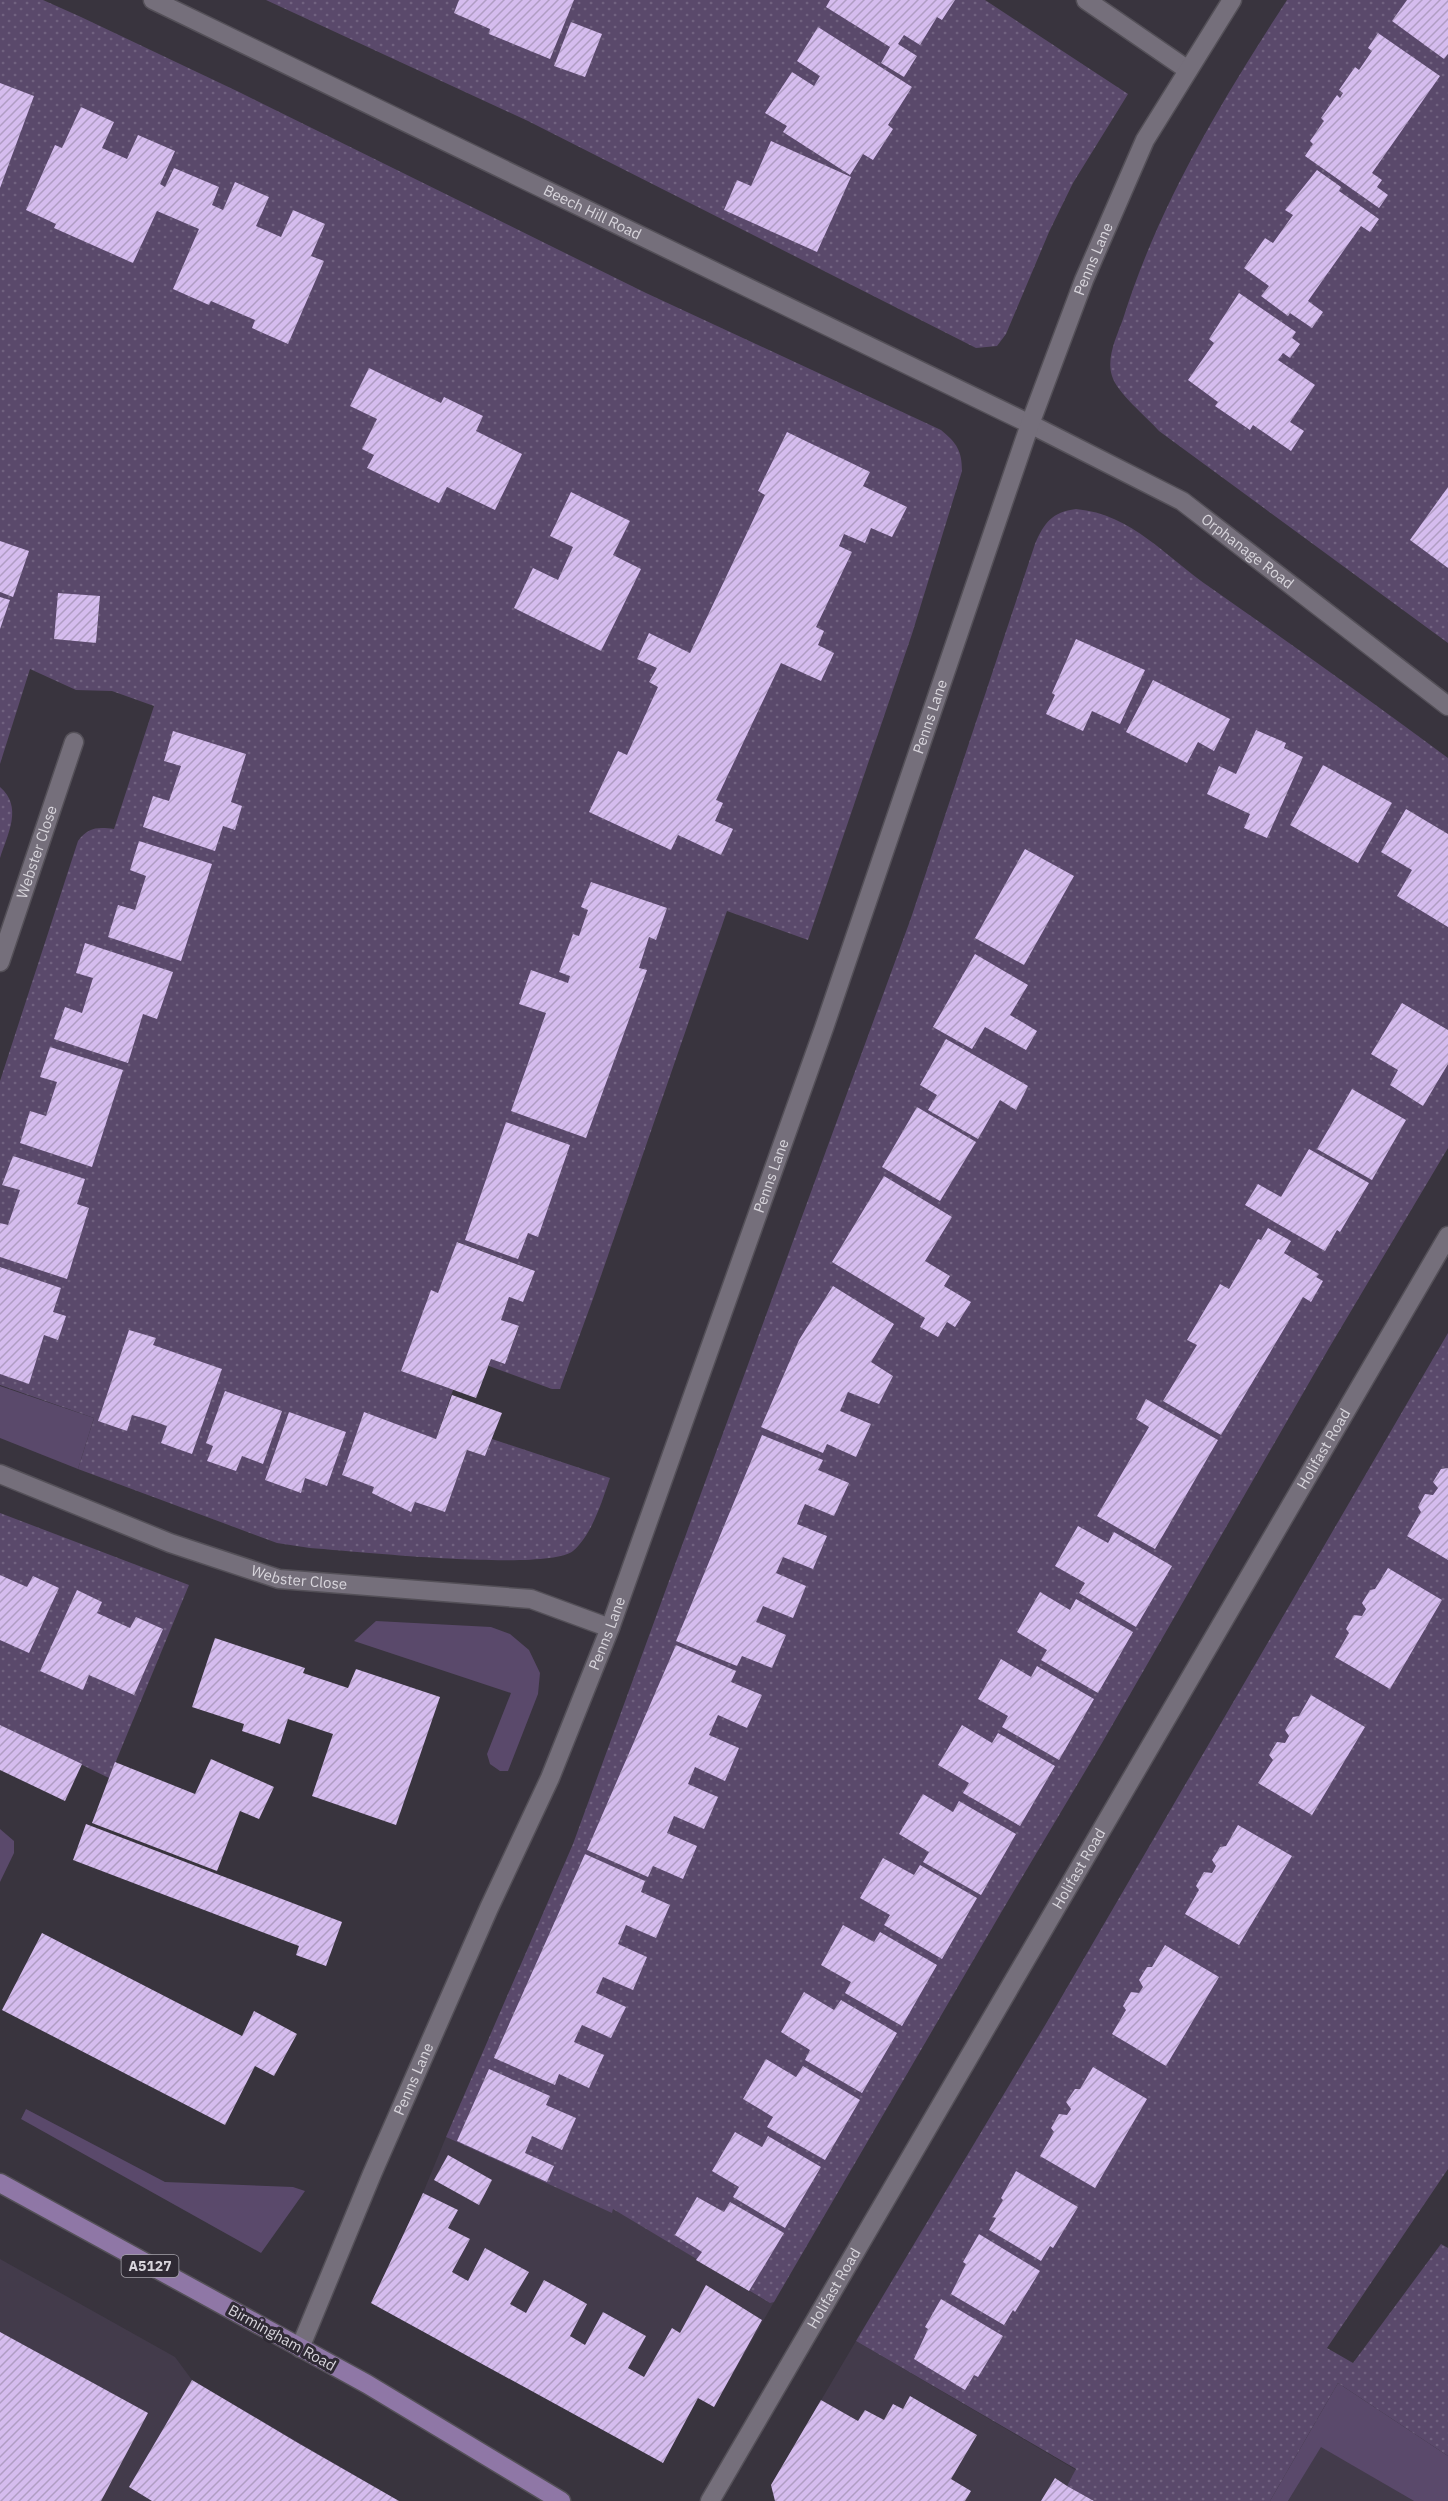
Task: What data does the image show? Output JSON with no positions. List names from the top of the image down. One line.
{"streets":{"main road":["A5127","Birmingham Road"],"street":["Beech Hill Road","Penns Lane","Orphanage Road","Webster Close","Holifast Road"]},"crossings":[["Beech Hill Road","Penns Lane"],["Beech Hill Road","Orphanage Road"],["Penns Lane","Orphanage Road"],["Penns Lane","Webster Close"],["Penns Lane","Birmingham Road"]]}
